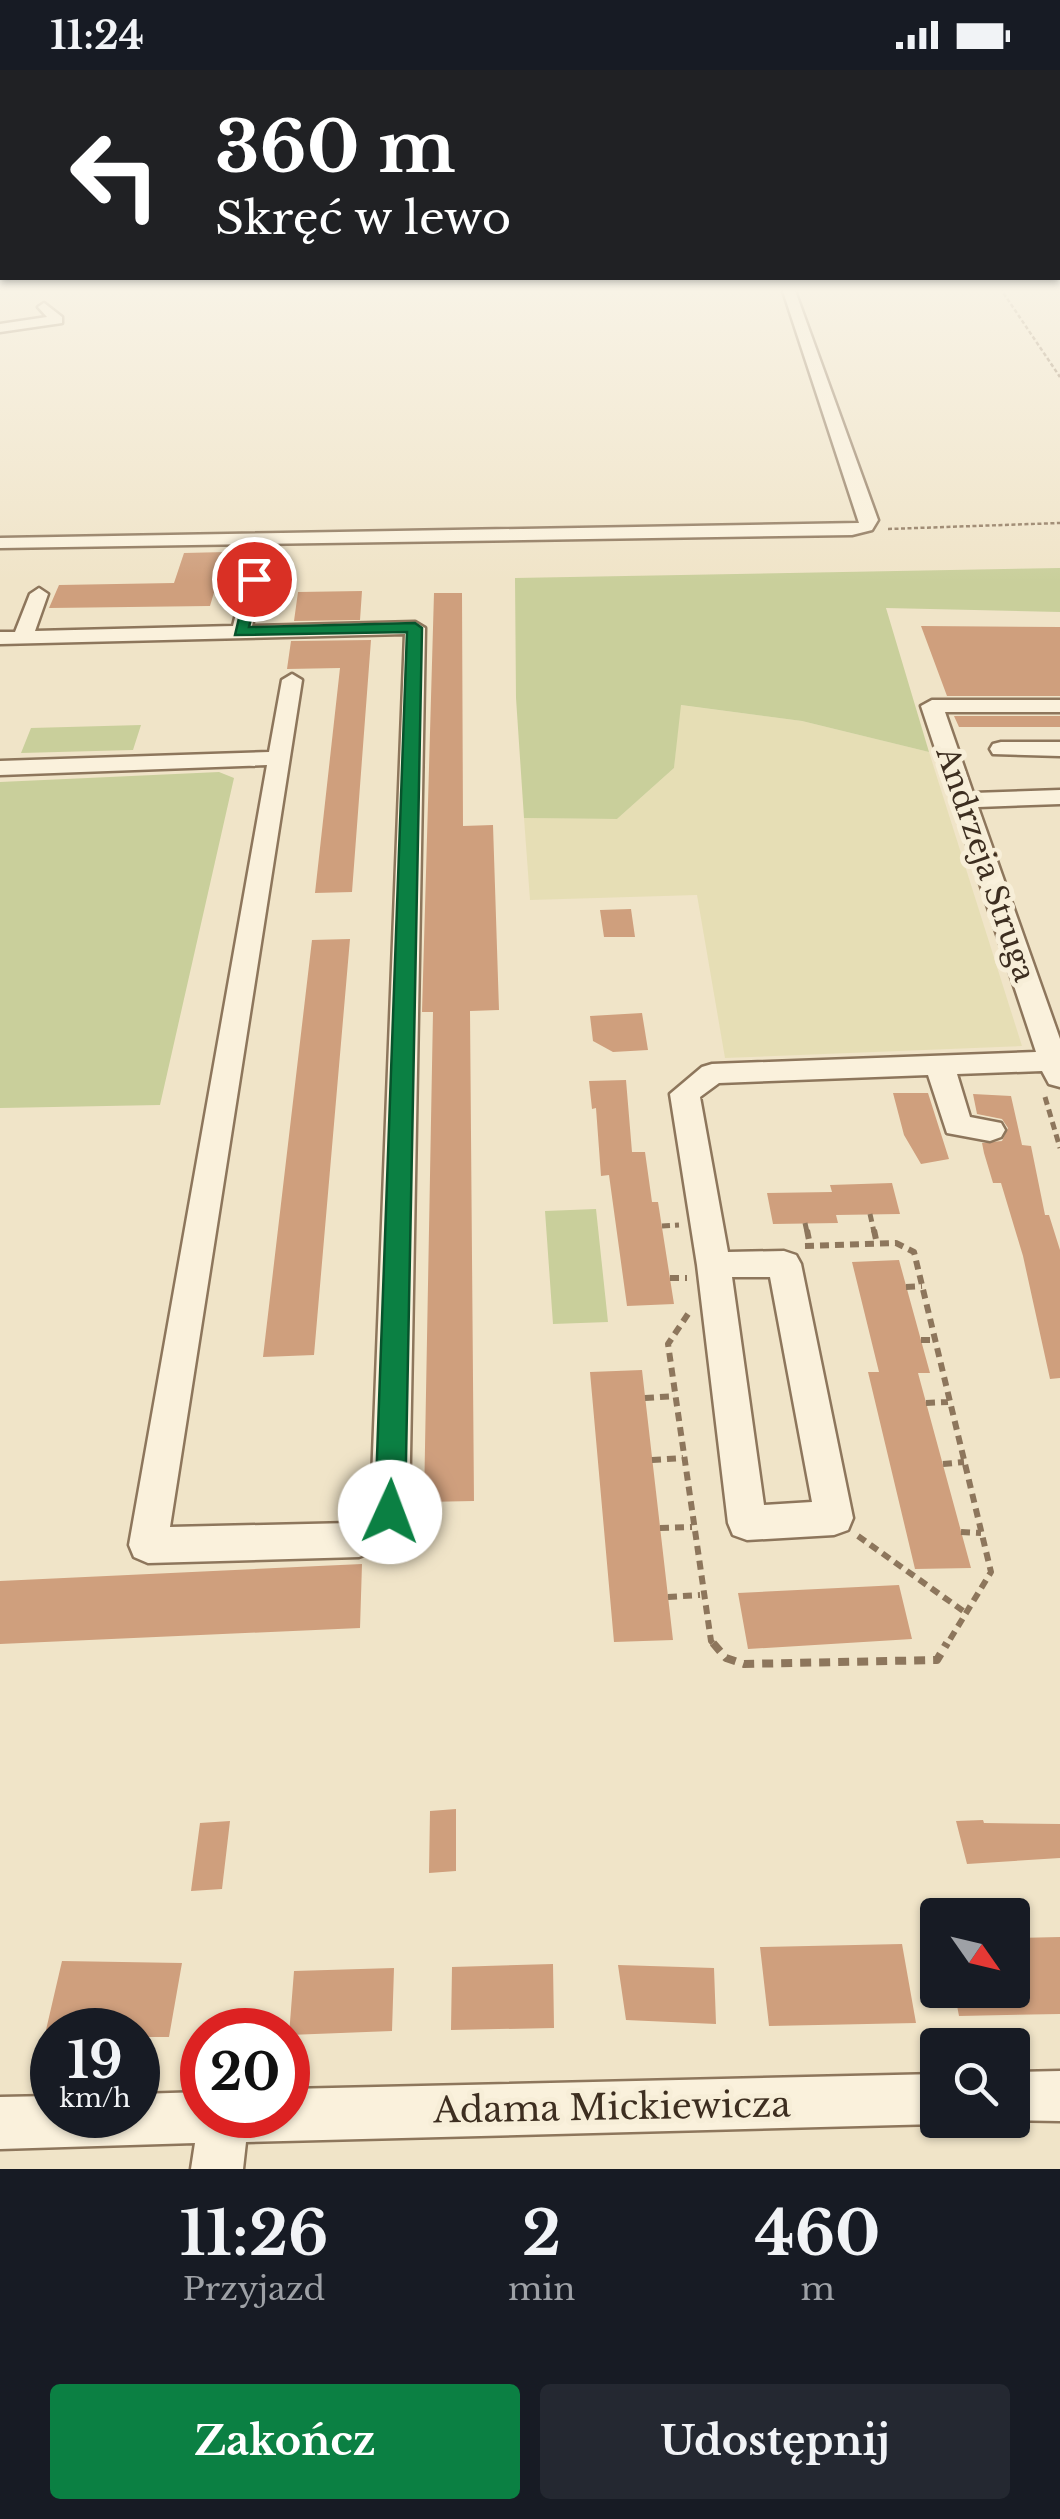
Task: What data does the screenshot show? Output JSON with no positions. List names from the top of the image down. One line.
{"streets":{"street":["Andrzeja Struga","Adama Mickiewicza"]},"north":"bottom right","page":{"status":"11:24","turn":["360 m","Skręć w lewo"],"speed":"19 km/h","limit":"20","eta":["11:26","Przyjazd","2","min","460","m"],"buttons":["Zakończ","Udostępnij"]}}
